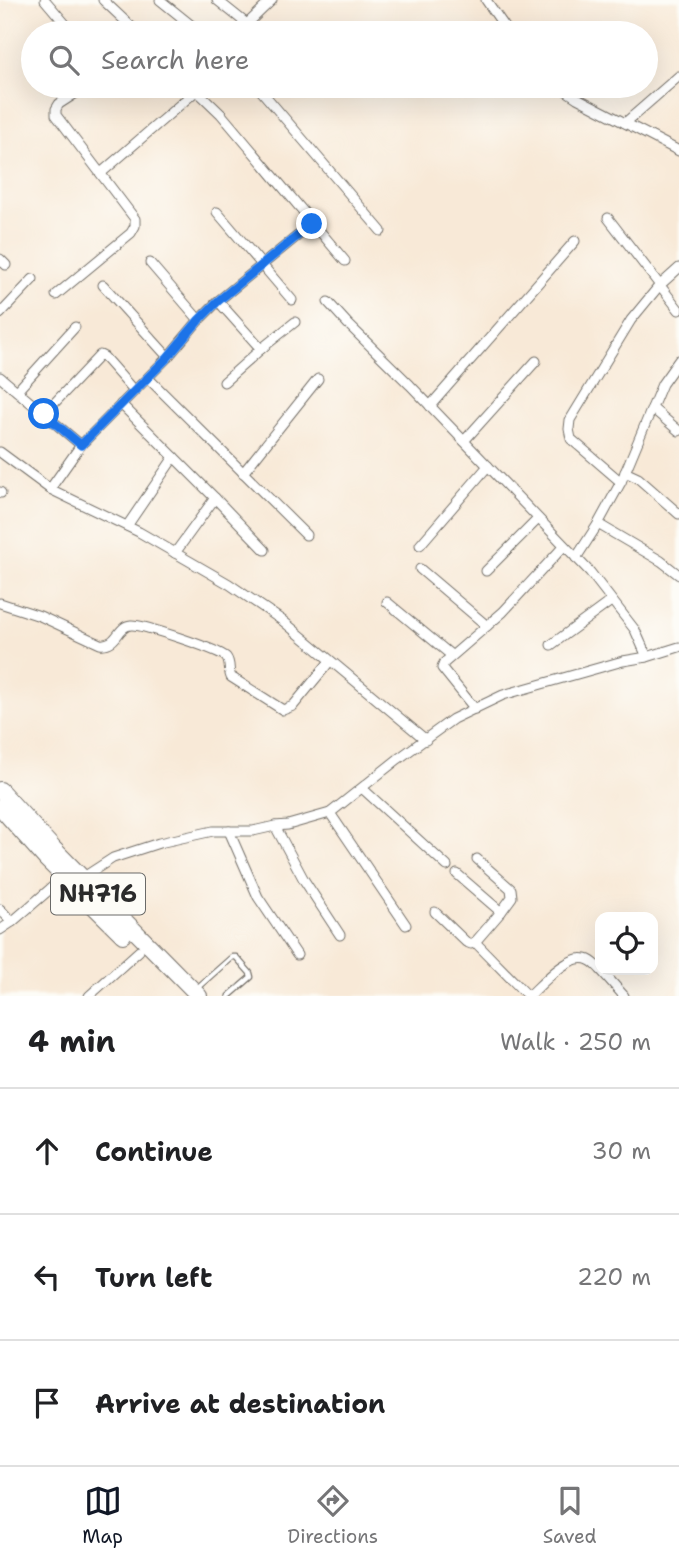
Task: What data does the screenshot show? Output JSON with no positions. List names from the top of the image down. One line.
{"streets":{"highway":["NH716"]},"page":{"search":"Search here","heading":["4 min","Walk · 250 m"],"list":[["Continue","30 m"],["Turn left","220 m"],"Arrive at destination"],"nav":["Map","Directions","Saved"]}}
